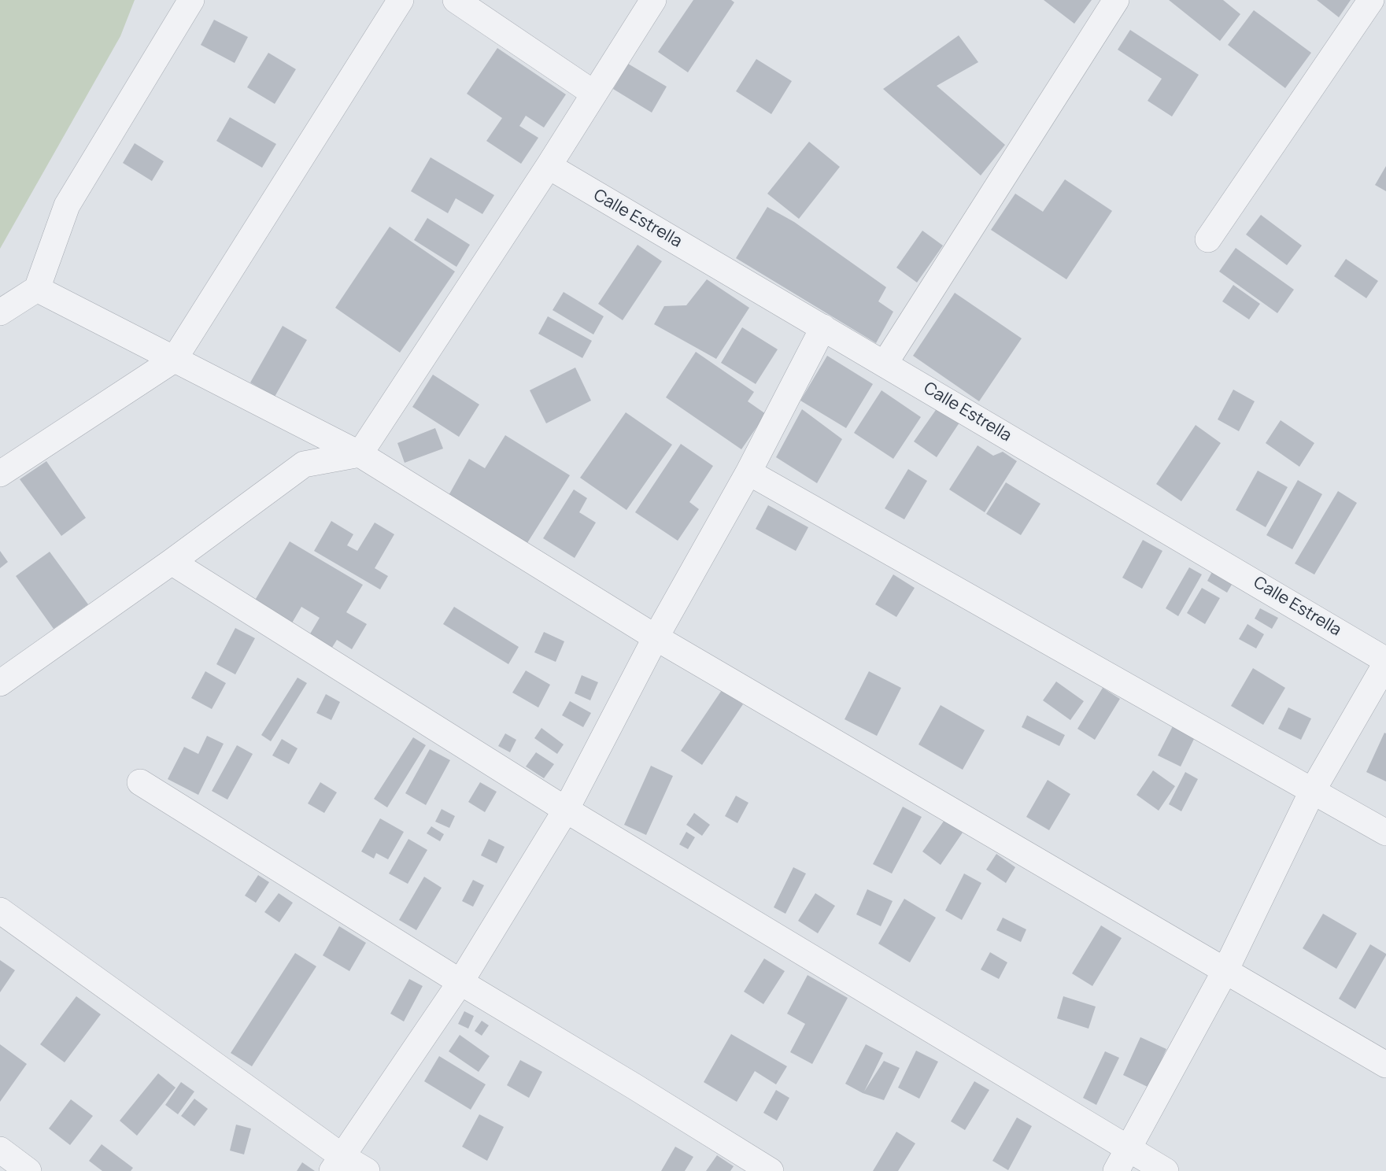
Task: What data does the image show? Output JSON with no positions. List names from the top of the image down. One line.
{"streets":{"street":["Calle Estrella"]}}
